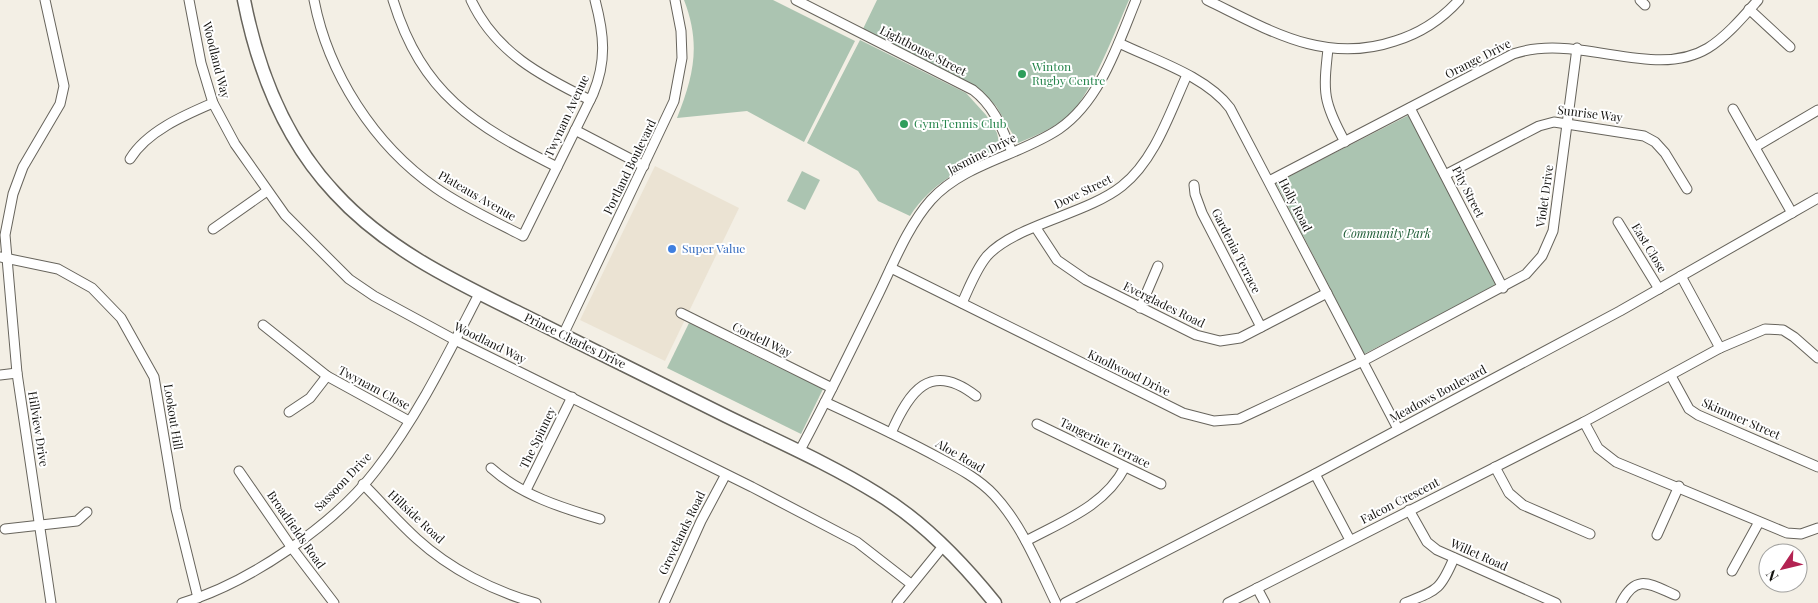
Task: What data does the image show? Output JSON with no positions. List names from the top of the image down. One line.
{"streets":{"highway":["Prince Charles Drive"],"street":["Lighthouse Street","Orange Drive","Woodland Way","Sunrise Way","Twynam Avenue","Jasmine Drive","Portland Boulevard","Dove Street","Pity Street","Plateaus Avenue","Violet Drive","Holly Road","East Close","Gardenia Terrace","Everglades Road","Cordell Way","Knollwood Drive","Twynam Close","Meadows Boulevard","Lookout Hill","Skimmer Street","Hillview Drive","The Spinney","Tangerine Terrace","Aloe Road","Sassoon Drive","Falcon Crescent","Hillside Road","Broadfields Road","Grovelands Road","Willet Road"]},"crossings":[["Lighthouse Street","Jasmine Drive"],["Orange Drive","Pity Street"],["Orange Drive","Violet Drive"],["Orange Drive","Holly Road"],["Woodland Way","The Spinney"],["Woodland Way","Sassoon Drive"],["Woodland Way","Grovelands Road"],["Sunrise Way","Pity Street"],["Sunrise Way","Violet Drive"],["Twynam Avenue","Plateaus Avenue"],["Jasmine Drive","Holly Road"],["Jasmine Drive","Cordell Way"],["Jasmine Drive","Prince Charles Drive"],["Jasmine Drive","Knollwood Drive"],["Jasmine Drive","Aloe Road"],["Portland Boulevard","Prince Charles Drive"],["Dove Street","Holly Road"],["Dove Street","Everglades Road"],["Dove Street","Knollwood Drive"],["Pity Street","Violet Drive"],["Violet Drive","Holly Road"],["Violet Drive","Knollwood Drive"],["Holly Road","Everglades Road"],["Holly Road","Knollwood Drive"],["Holly Road","Meadows Boulevard"],["East Close","Meadows Boulevard"],["Gardenia Terrace","Everglades Road"],["Prince Charles Drive","Sassoon Drive"],["Twynam Close","Sassoon Drive"],["Lookout Hill","Hillview Drive"],["Lookout Hill","Sassoon Drive"],["Skimmer Street","Falcon Crescent"],["Sassoon Drive","Hillside Road"],["Sassoon Drive","Broadfields Road"],["Falcon Crescent","Willet Road"]],"parks":["Community Park"],"places":["Winton Rugby Centre","Gym Tennis Club","Super Value"],"north":"bottom left"}
